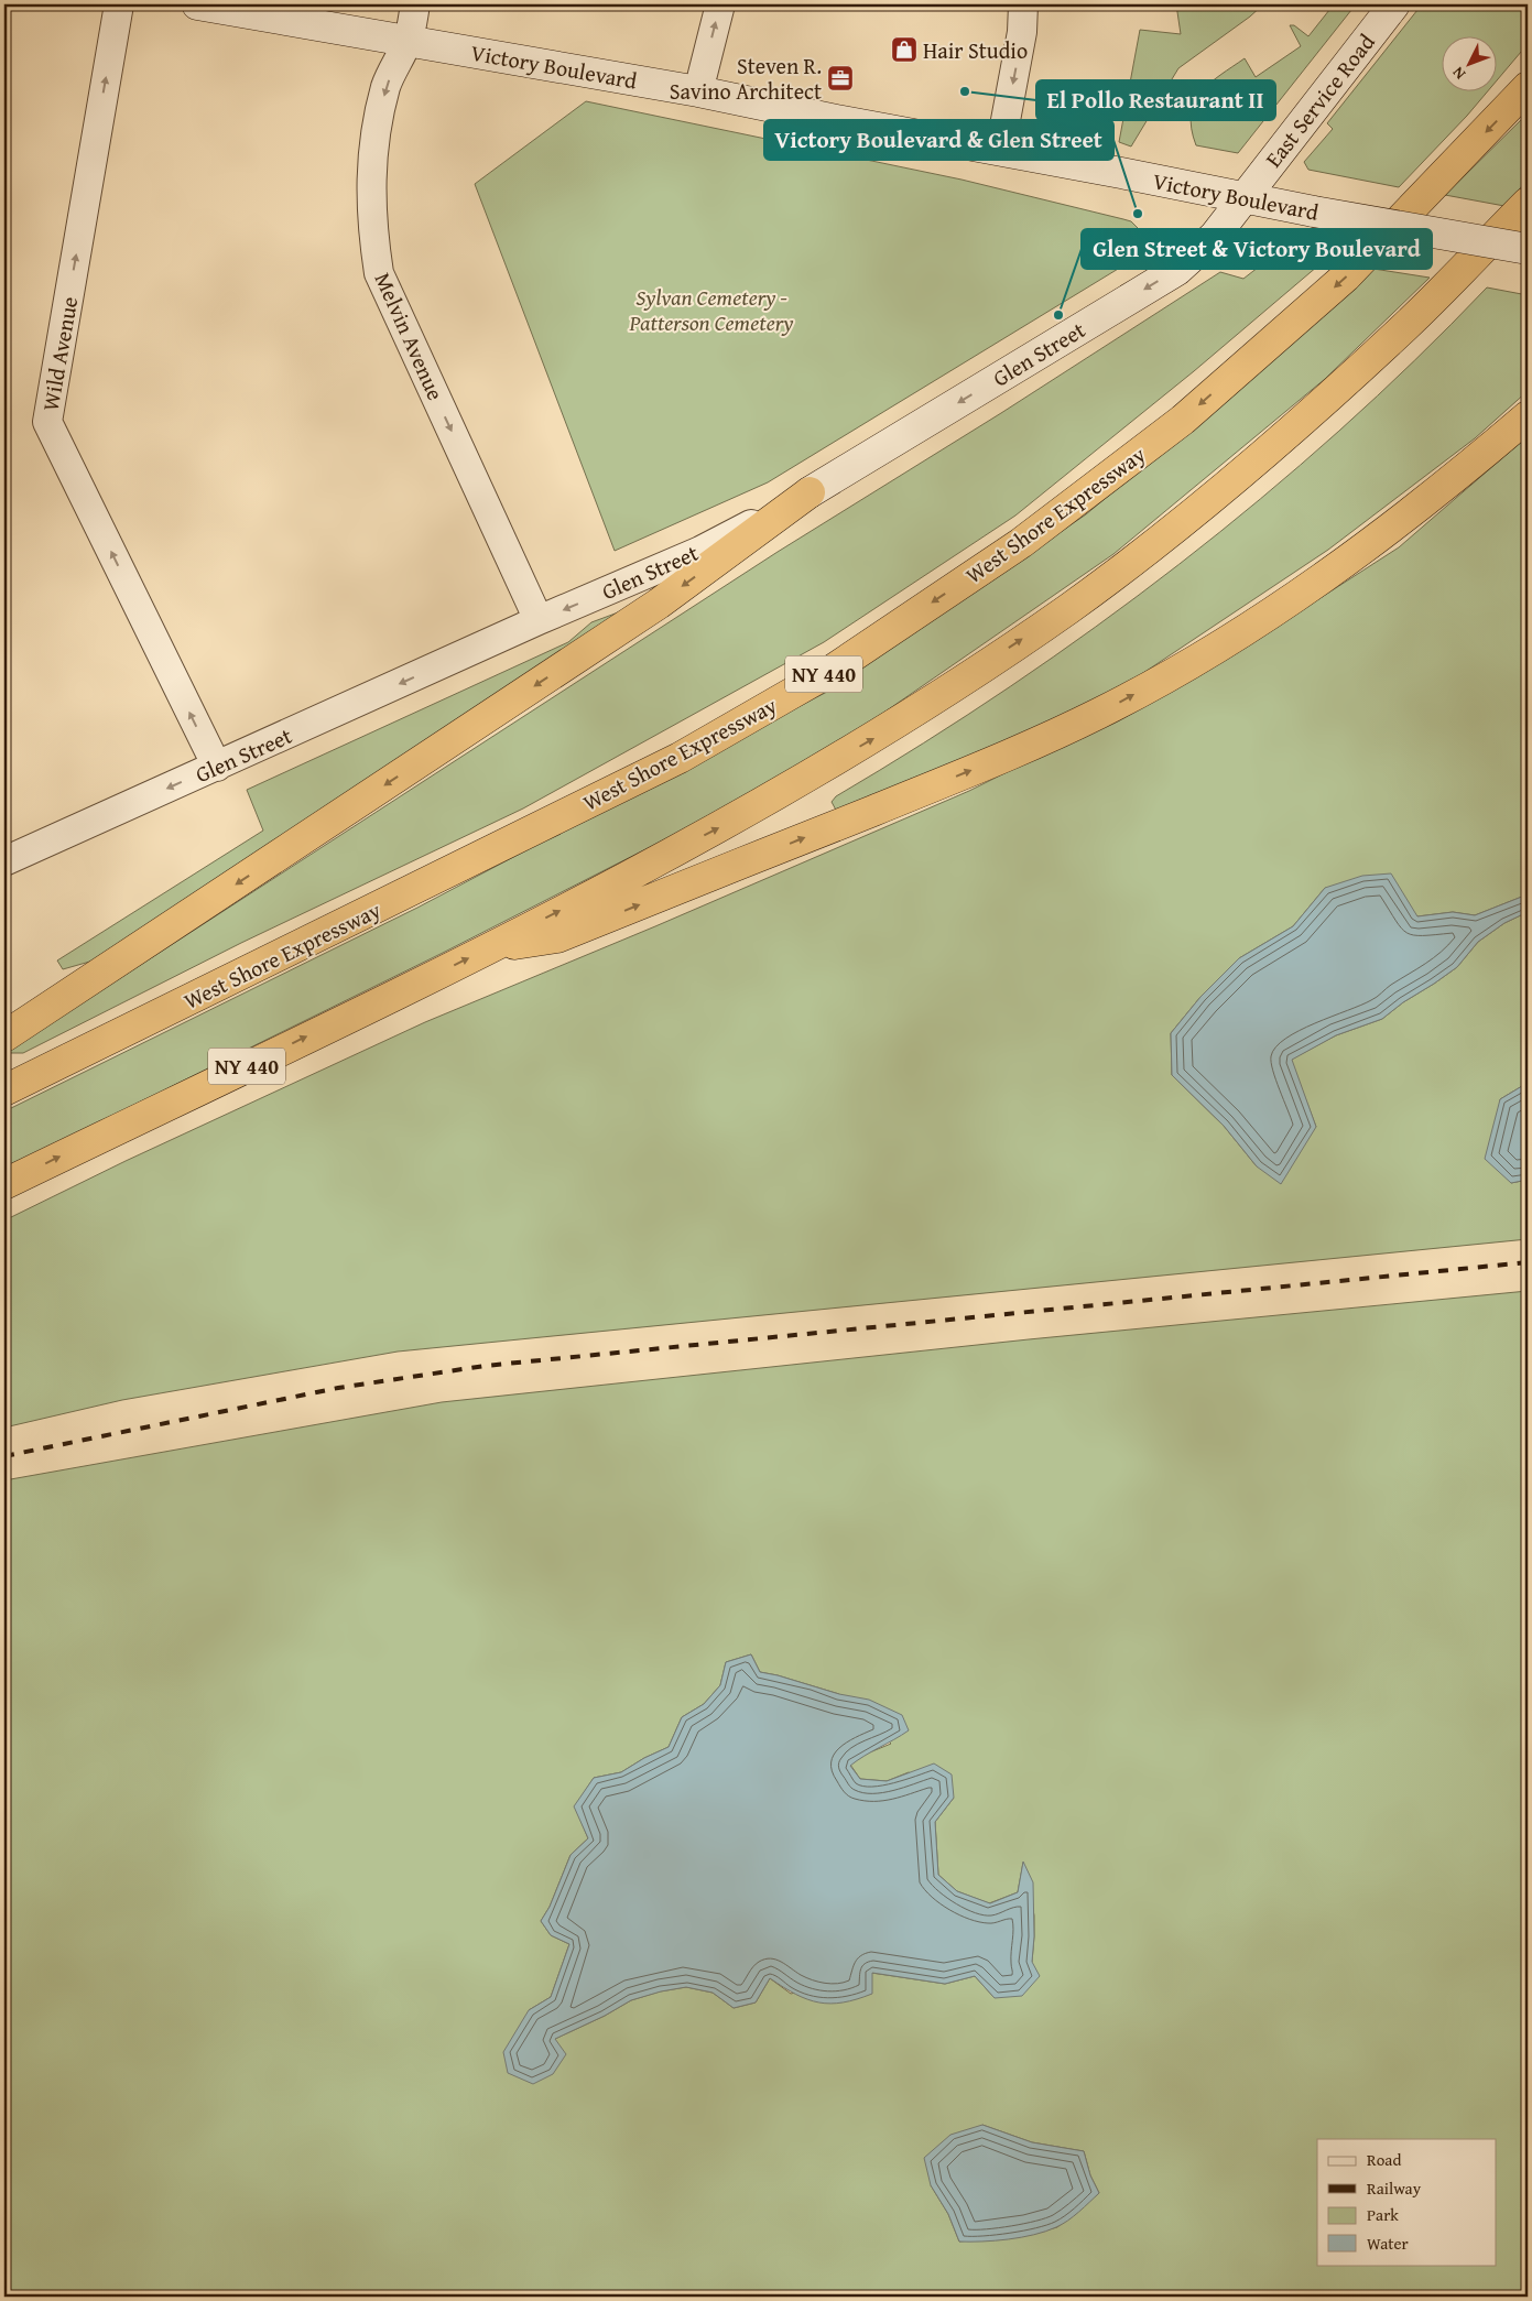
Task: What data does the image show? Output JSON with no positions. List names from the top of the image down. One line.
{"streets":{"highway":["West Shore Expressway","NY 440"],"main road":["Victory Boulevard","East Service Road","Glen Street"],"street":["Melvin Avenue","Wild Avenue"]},"crossings":[["Victory Boulevard","East Service Road"],["Victory Boulevard","Melvin Avenue"],["Victory Boulevard","Glen Street"],["East Service Road","Glen Street"],["Melvin Avenue","Glen Street"],["Wild Avenue","Glen Street"]],"one_way":["Melvin Avenue","Wild Avenue","Glen Street"],"parks":["Sylvan Cemetery - Patterson Cemetery"],"places":{"shop":["Hair Studio"],"office":["Steven R. Savino Architect"],"other":["El Pollo Restaurant II","Victory Boulevard & Glen Street","Glen Street & Victory Boulevard"]},"legend":["Road","Railway","Park","Water"],"north":"bottom left"}
